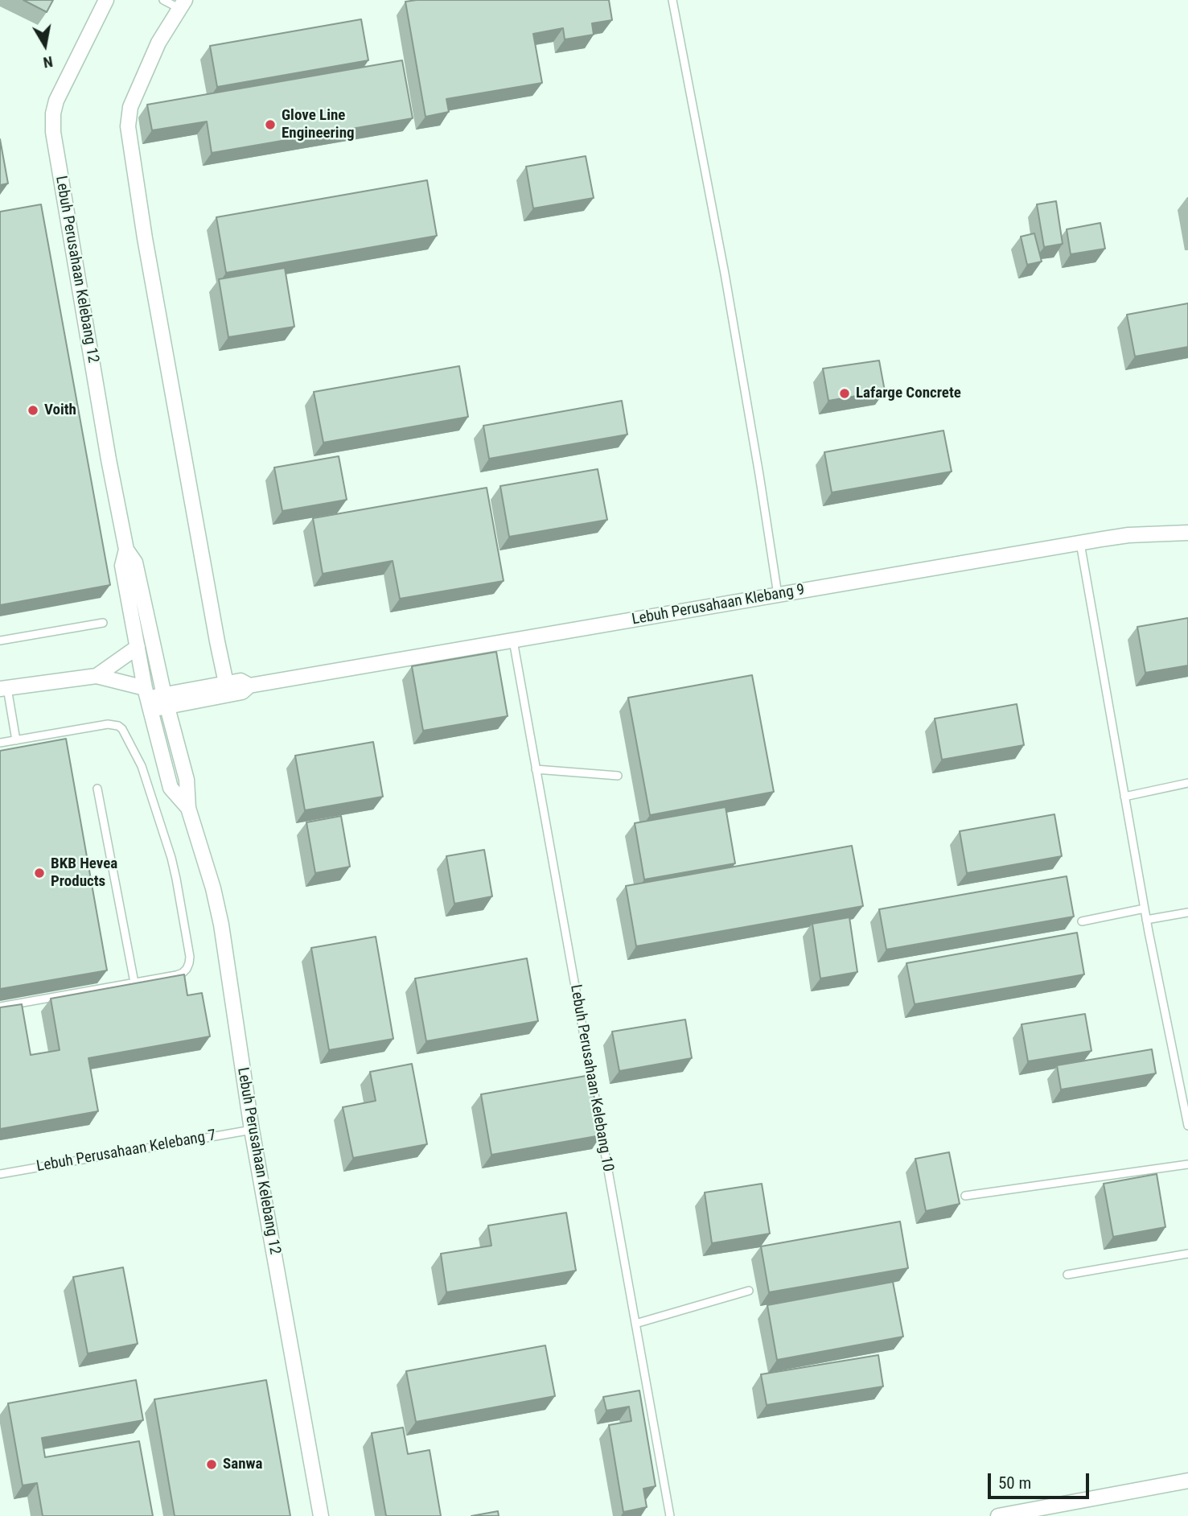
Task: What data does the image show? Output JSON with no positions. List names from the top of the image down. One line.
{"streets":{"street":["Lebuh Perusahaan Kelebang 12","Lebuh Perusahaan Klebang 9"],"lane":["Lebuh Perusahaan Kelebang 10","Lebuh Perusahaan Kelebang 7"]},"crossings":[["Lebuh Perusahaan Kelebang 12","Lebuh Perusahaan Klebang 9"],["Lebuh Perusahaan Kelebang 12","Lebuh Perusahaan Kelebang 7"],["Lebuh Perusahaan Klebang 9","Lebuh Perusahaan Kelebang 10"]],"places":["Glove Line Engineering","Lafarge Concrete","Voith","BKB Hevea Products","Sanwa"],"scale_bar":"50 m","north":"bottom"}
